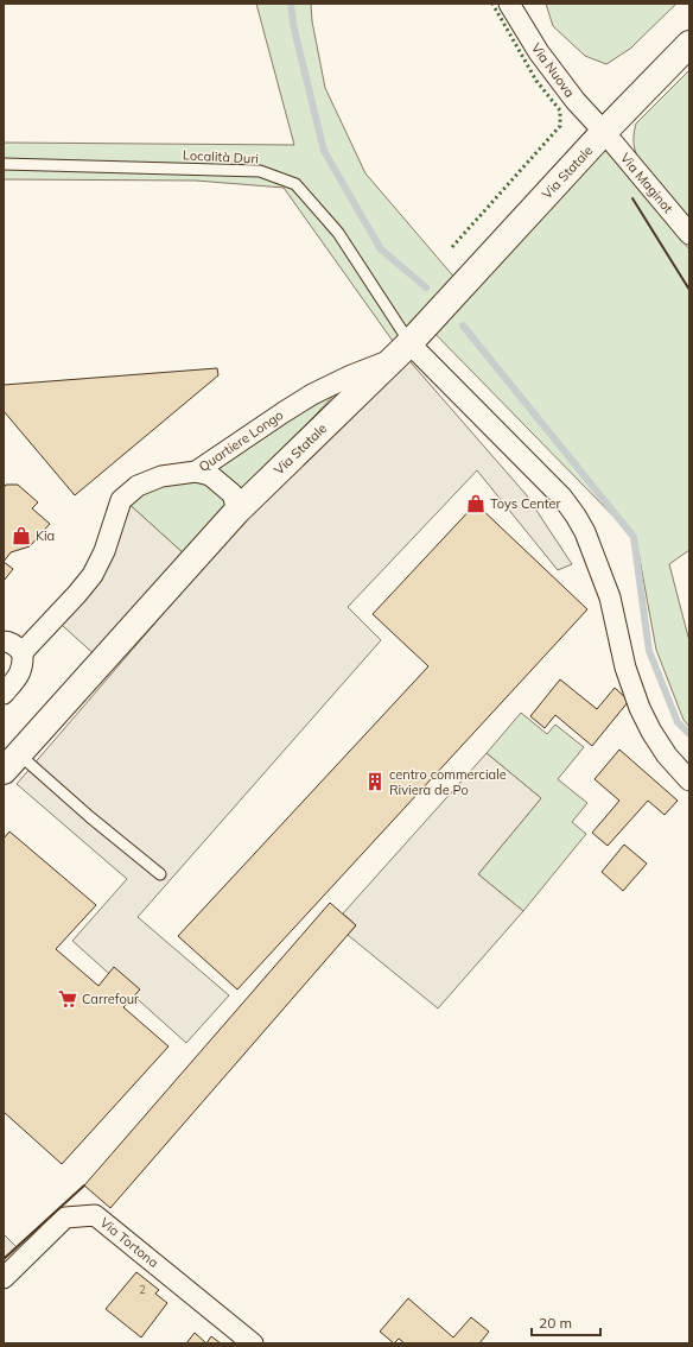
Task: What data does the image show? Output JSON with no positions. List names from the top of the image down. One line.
{"streets":{"main road":["Via Statale"],"street":["Via Nuova","Via Maginot","Quartiere Longo","Via Tortona"],"lane":["Località Duri"]},"crossings":[["Via Nuova","Via Statale"],["Via Nuova","Via Maginot"],["Località Duri","Via Statale"],["Località Duri","Quartiere Longo"],["Via Statale","Via Maginot"],["Via Statale","Quartiere Longo"]],"places":{"shop":["Toys Center","Kia"],"building":["centro commerciale Riviera de Po"],"supermarket":["Carrefour"]},"house_numbers":["2"],"scale_bar":"20 m"}
